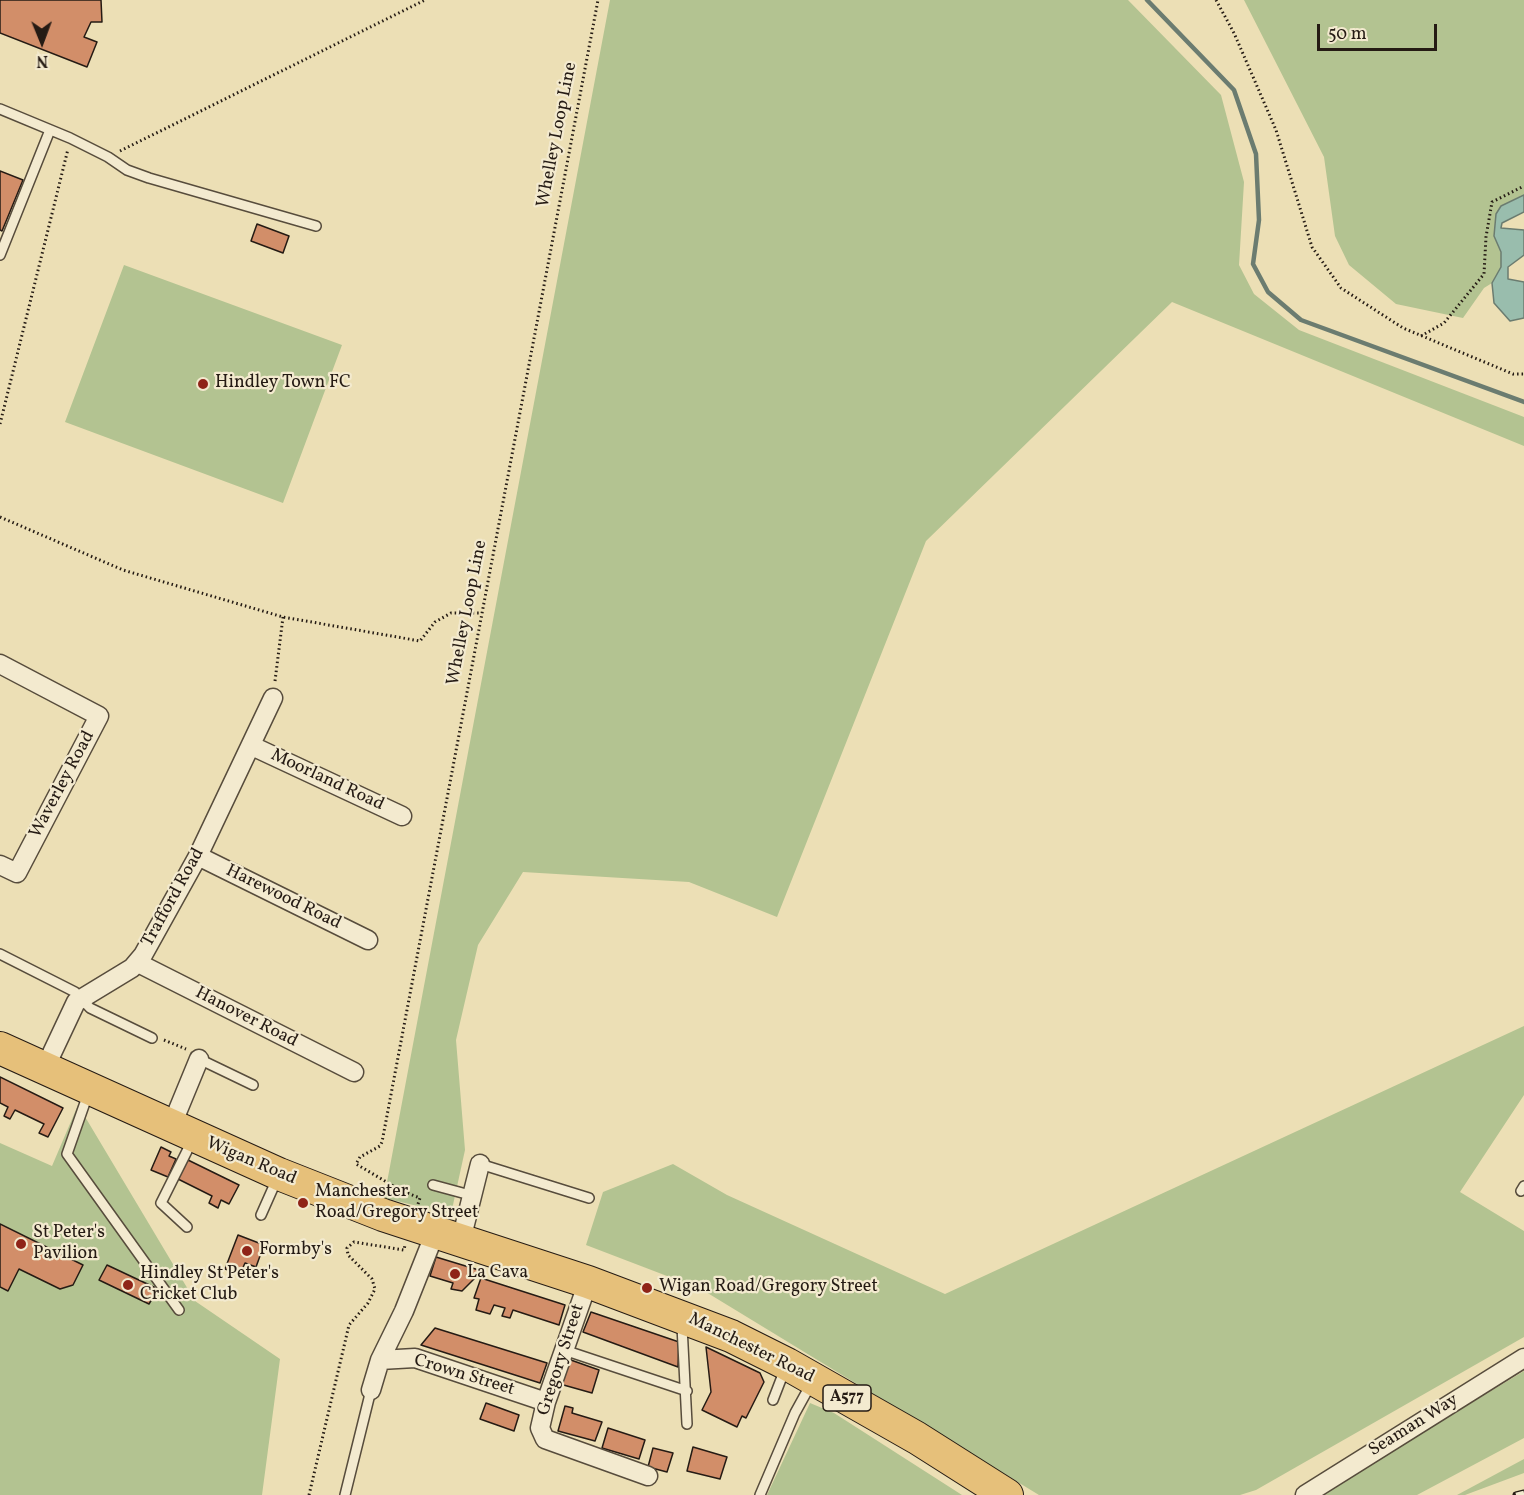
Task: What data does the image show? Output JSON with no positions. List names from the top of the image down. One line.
{"streets":{"highway":["Wigan Road","Manchester Road","A577"],"street":["Moorland Road","Waverley Road","Trafford Road","Harewood Road","Hanover Road","Gregory Street","Crown Street","Seaman Way"],"path":["Whelley Loop Line"]},"crossings":[["Moorland Road","Trafford Road"],["Trafford Road","Harewood Road"],["Trafford Road","Hanover Road"],["Trafford Road","Wigan Road"],["Wigan Road","Manchester Road"],["Wigan Road","Gregory Street"],["Gregory Street","Crown Street"]],"places":["Hindley Town FC","Manchester Road/Gregory Street","St Peter's Pavilion","Formby's","La Cava","Hindley St Peter's Cricket Club","Wigan Road/Gregory Street"],"scale_bar":"50 m","north":"bottom"}
